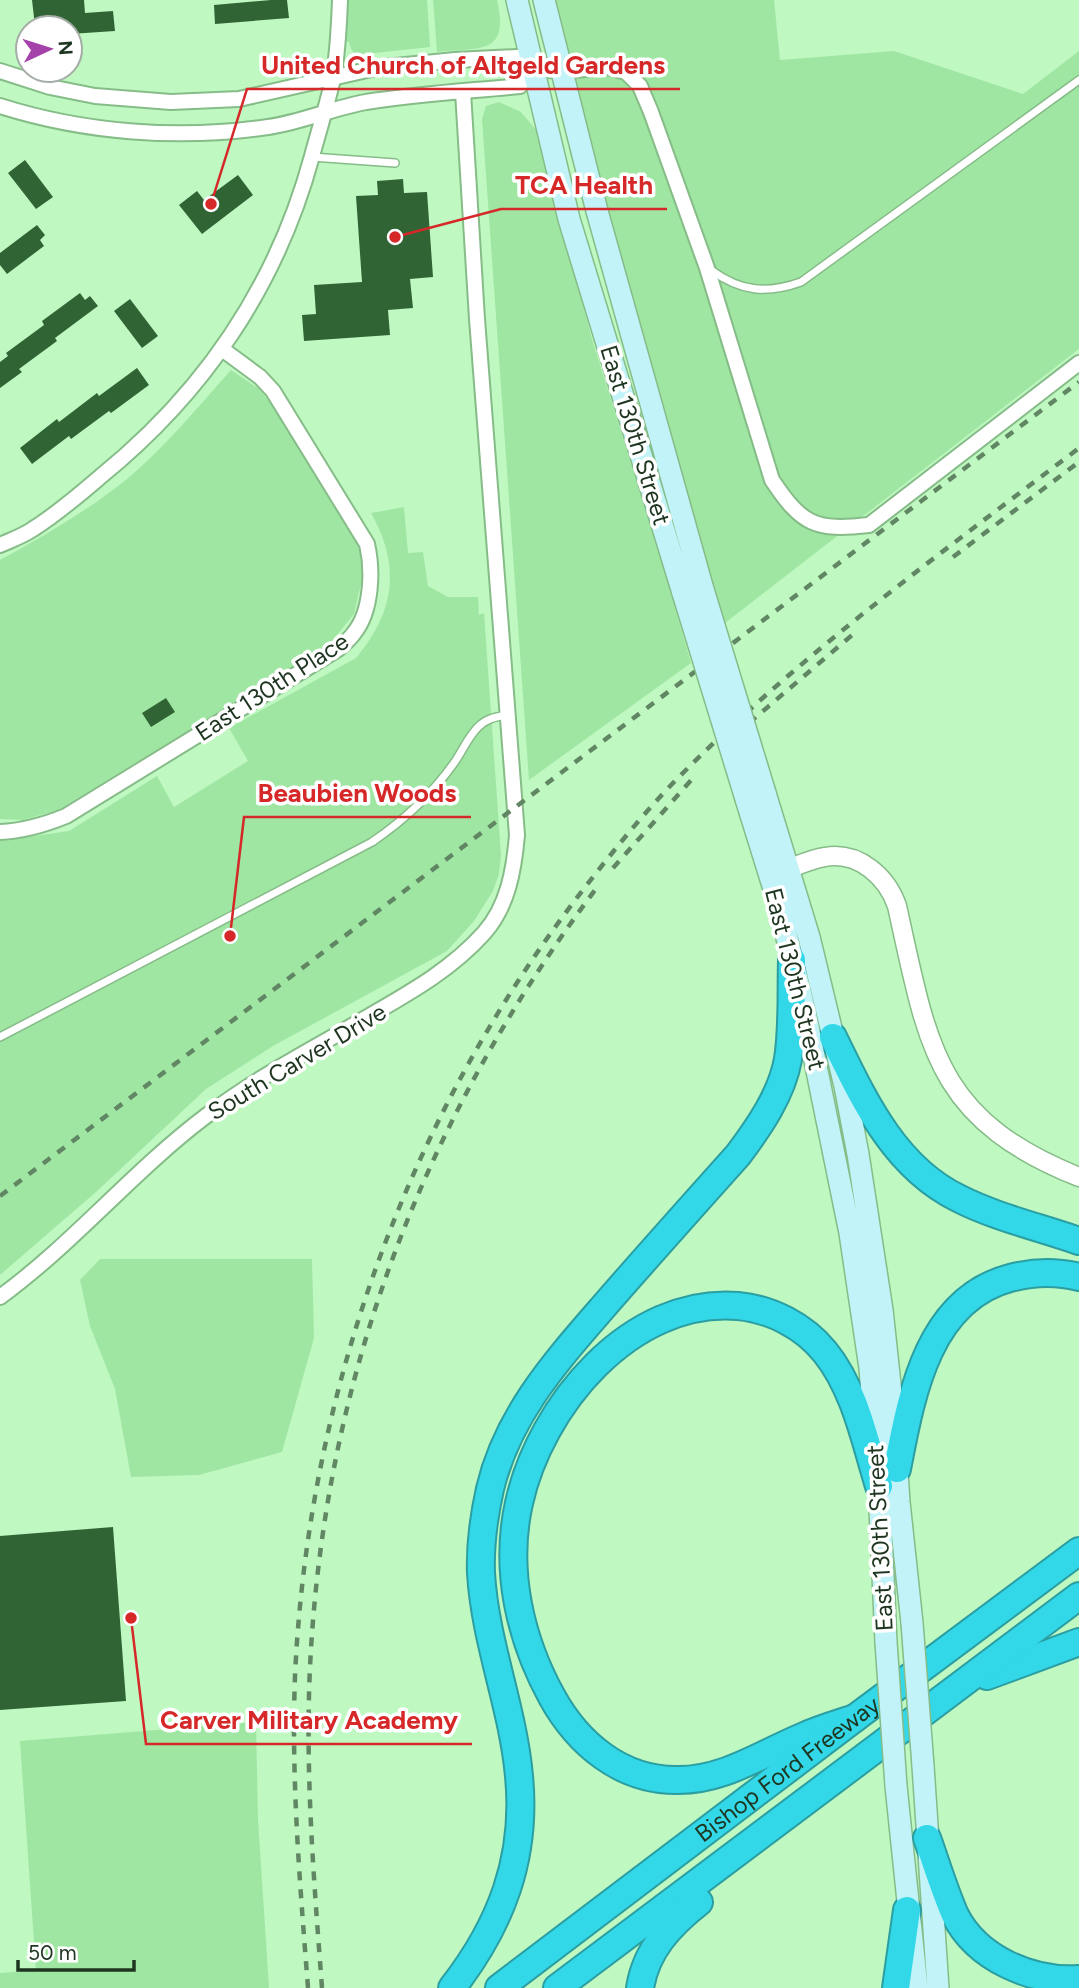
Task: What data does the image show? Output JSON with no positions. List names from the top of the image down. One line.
{"streets":{"highway":["Bishop Ford Freeway"],"main road":["East 130th Street"],"street":["East 130th Place","South Carver Drive"]},"places":["United Church of Altgeld Gardens","TCA Health","Beaubien Woods","Carver Military Academy"],"scale_bar":"50 m","north":"right"}
